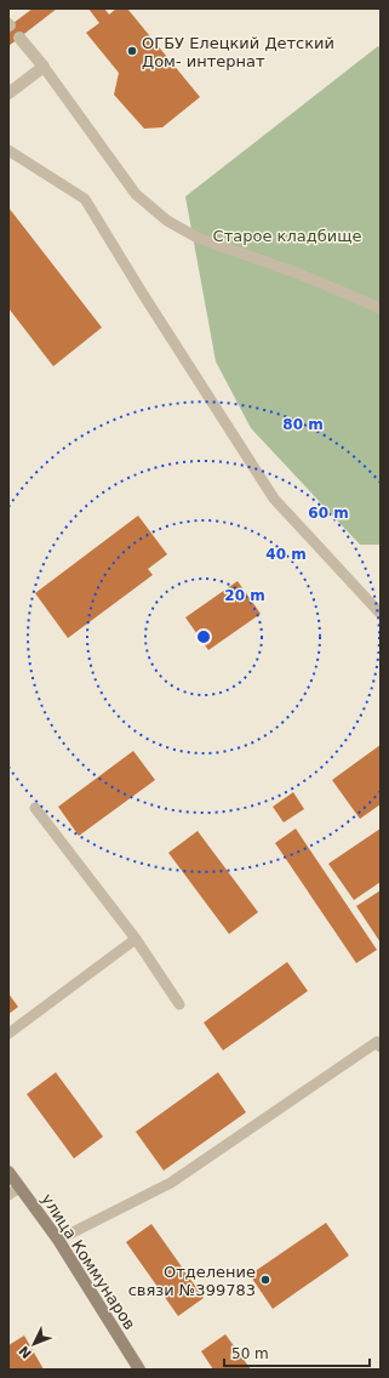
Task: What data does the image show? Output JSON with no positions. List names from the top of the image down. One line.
{"streets":{"main road":["улица Коммунаров"]},"parks":["Старое кладбище"],"places":["ОГБУ Елецкий Детский Дом- интернат","Отделение связи №399783"],"scale_bar":"50 m","north":"bottom left","rings":["80 m","60 m","40 m","20 m"]}
